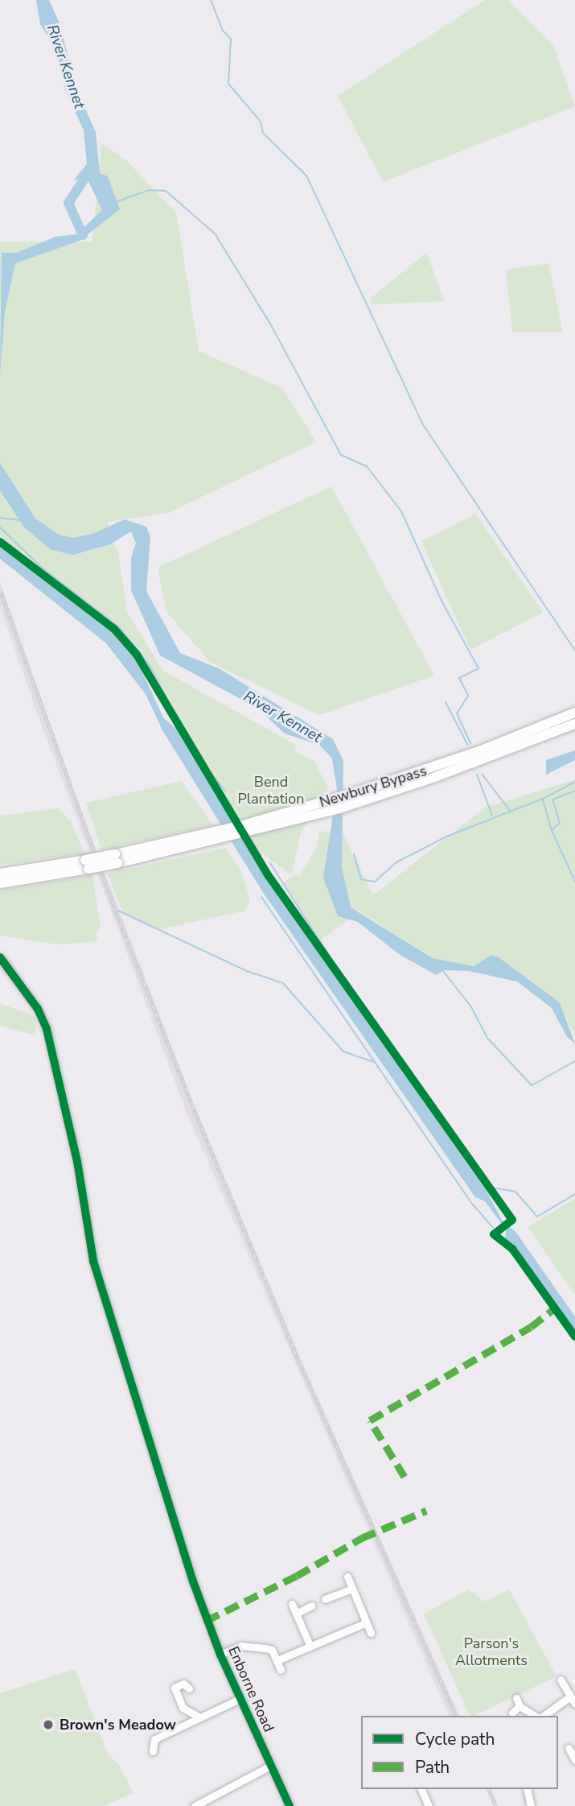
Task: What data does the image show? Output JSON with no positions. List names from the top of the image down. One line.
{"streets":{"highway":["Newbury Bypass"],"street":["Enborne Road"]},"water":["River Kennet"],"parks":["Bend Plantation","Parson's Allotments"],"places":["Brown's Meadow"],"legend":["Cycle path","Path"]}
